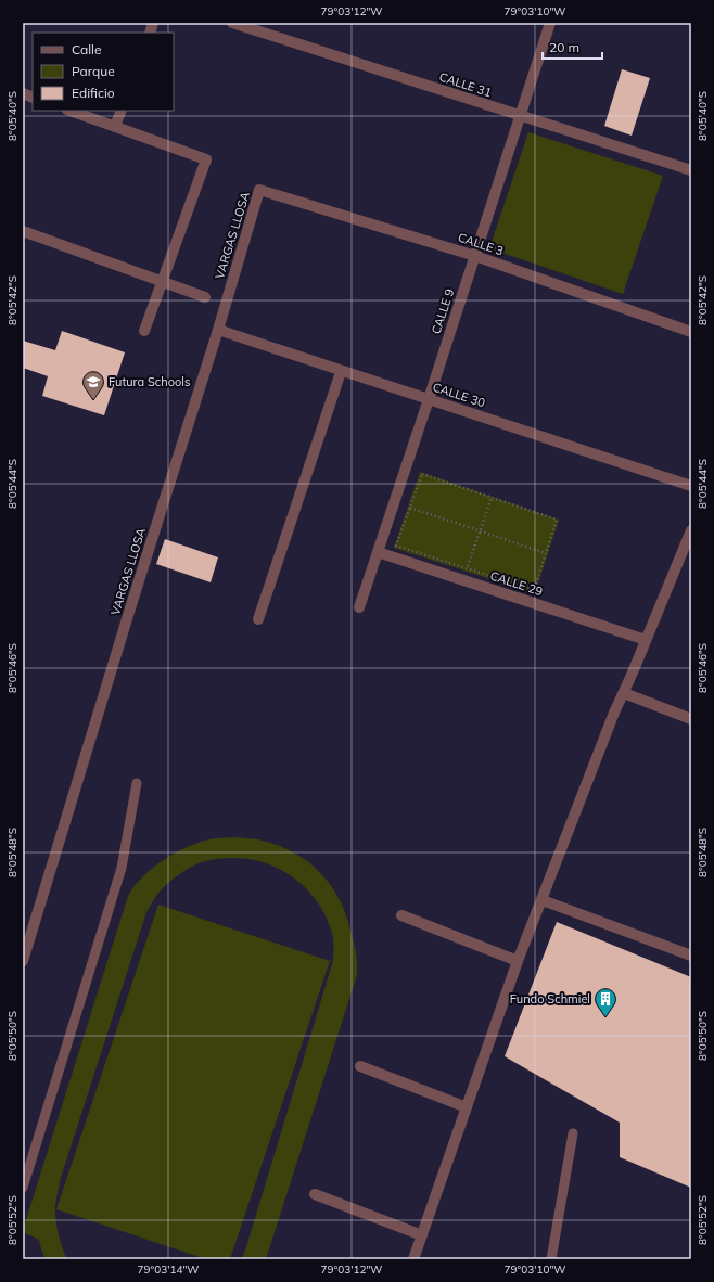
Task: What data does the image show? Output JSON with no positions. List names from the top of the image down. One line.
{"streets":{"street":["CALLE 31","VARGAS LLOSA","CALLE 3","CALLE 9","CALLE 30","CALLE 29"]},"crossings":[["CALLE 31","CALLE 9"],["VARGAS LLOSA","CALLE 3"],["VARGAS LLOSA","CALLE 30"],["CALLE 3","CALLE 9"],["CALLE 9","CALLE 30"],["CALLE 9","CALLE 29"]],"places":{"school or university":["Futura Schools"],"building":["Fundo Schmiel"]},"legend":["Calle","Parque","Edificio"],"scale_bar":"20 m","coordinates":["79°03'12\"W","79°03'10\"W","8°05'40\"S","8°05'42\"S","8°05'44\"S","8°05'46\"S","8°05'48\"S","8°05'50\"S","8°05'52\"S","79°03'14\"W"]}
